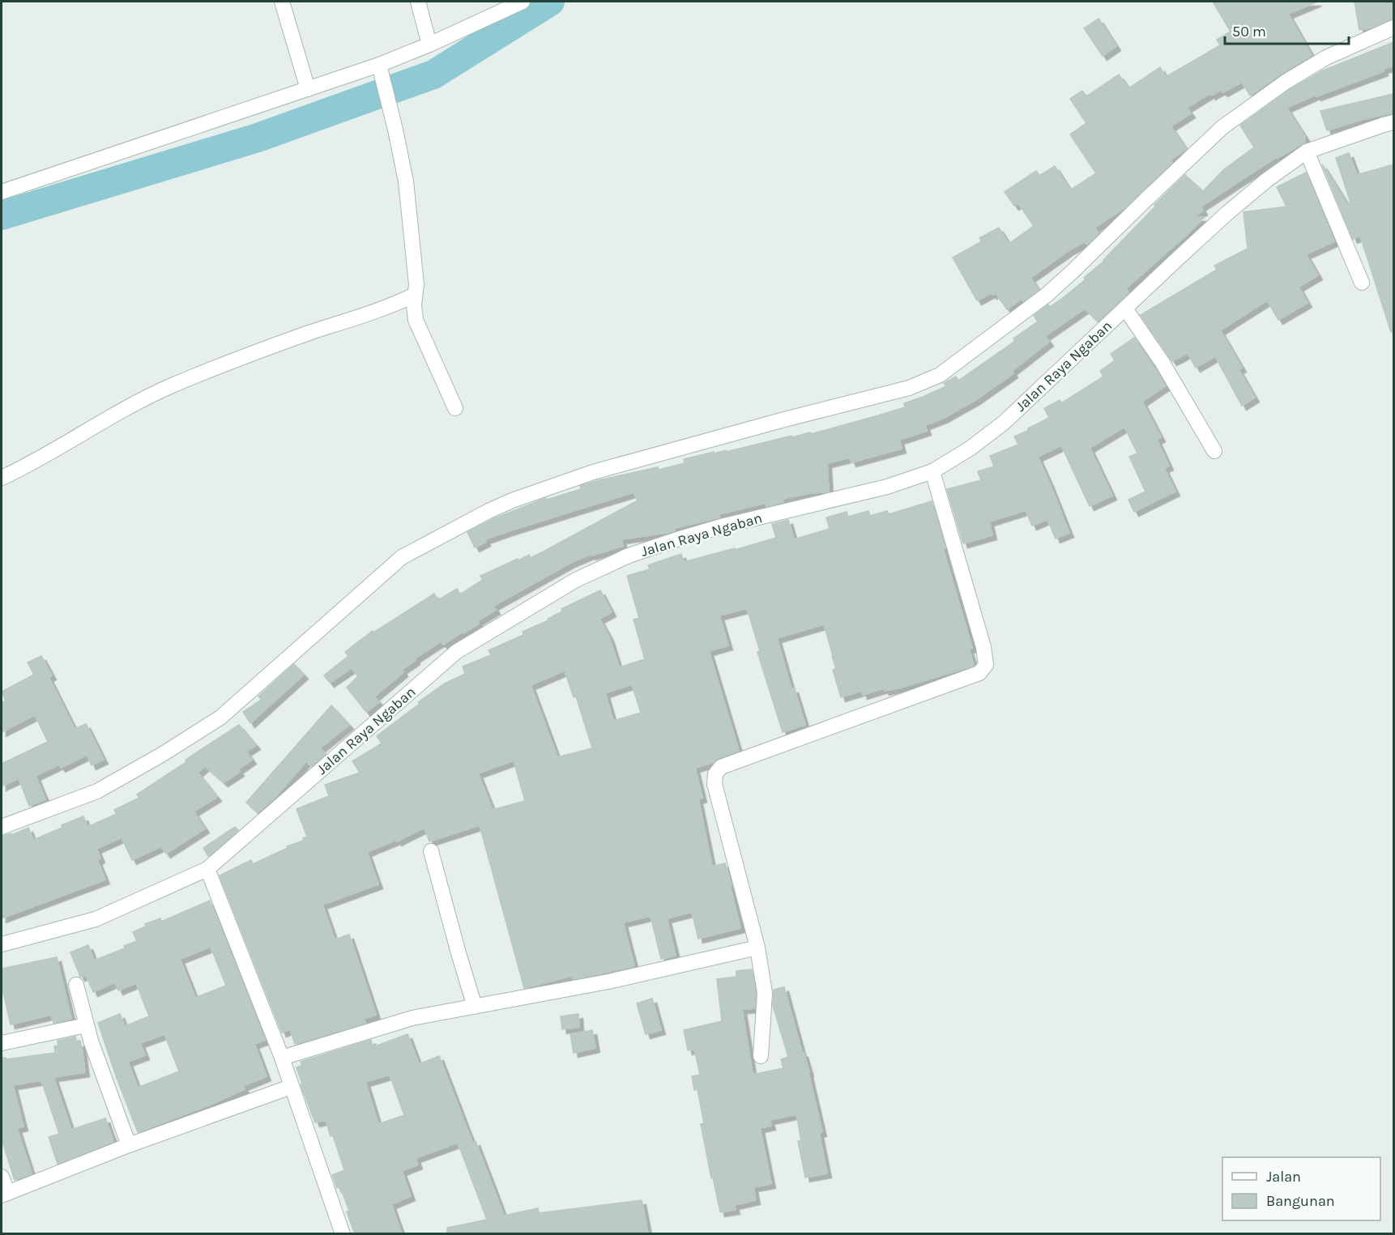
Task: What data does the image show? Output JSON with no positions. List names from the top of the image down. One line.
{"streets":{"street":["Jalan Raya Ngaban"]},"legend":["Jalan","Bangunan"],"scale_bar":"50 m"}
